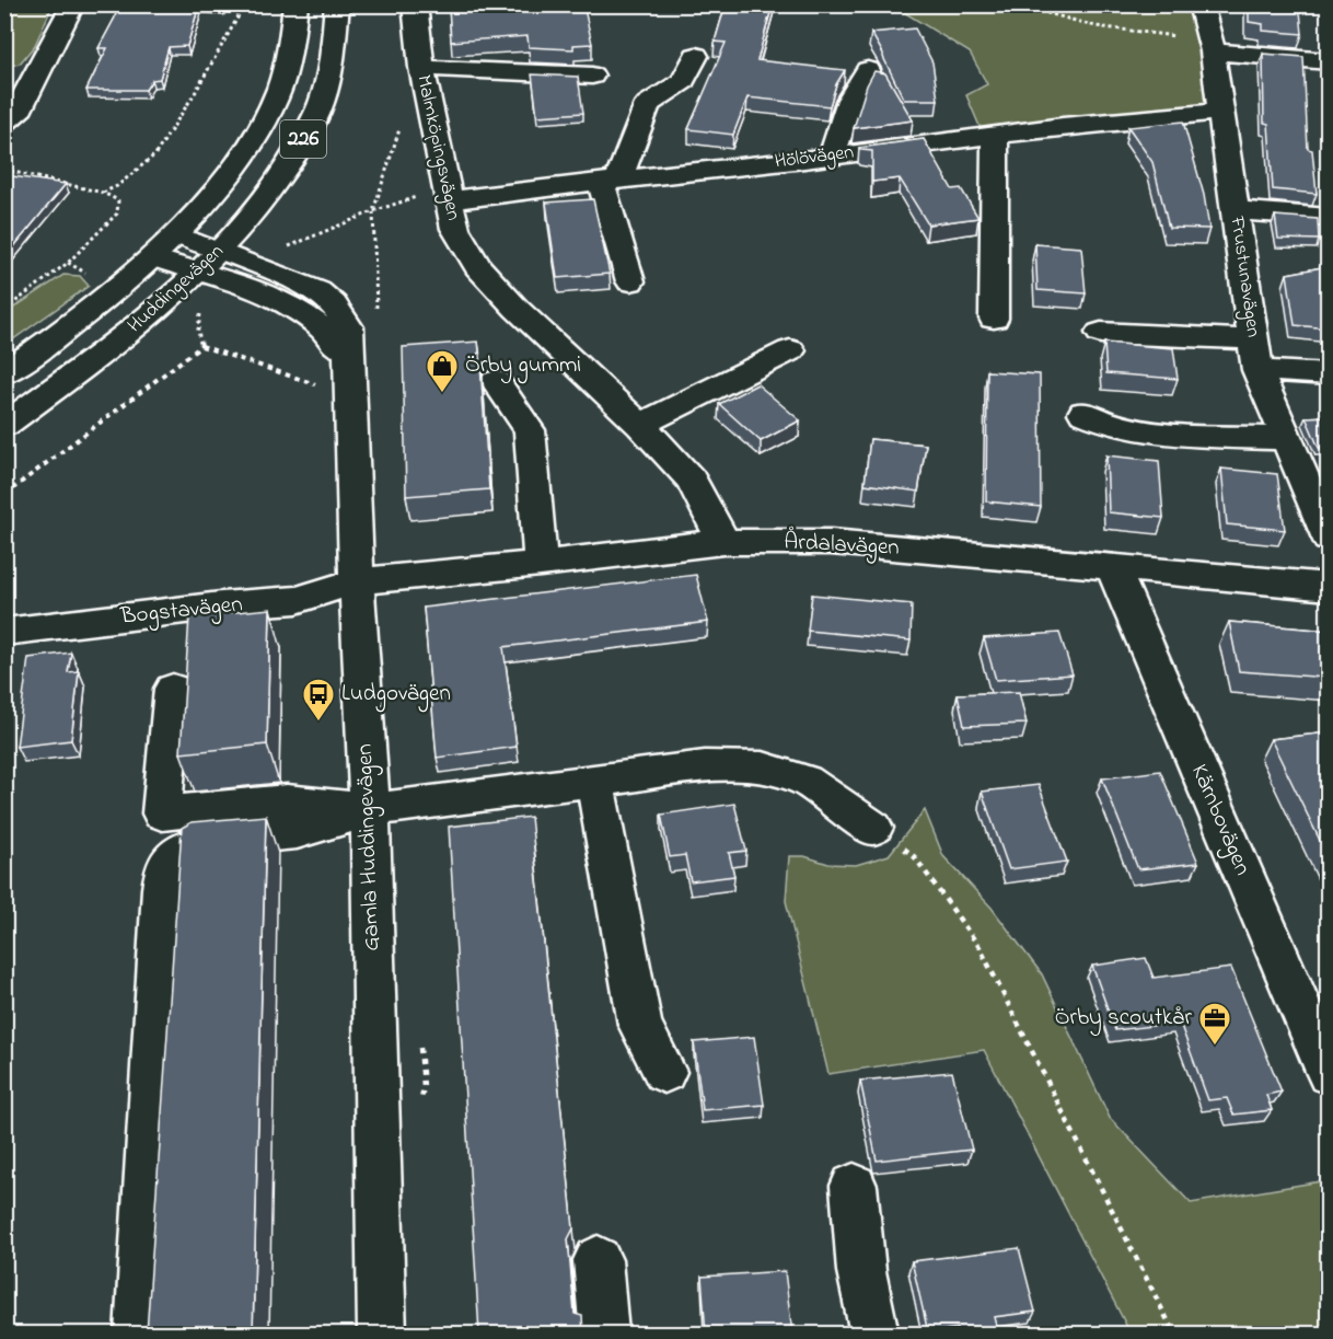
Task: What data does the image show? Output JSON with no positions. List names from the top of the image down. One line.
{"streets":{"street":["226","Malmköpingsvägen","Hölövägen","Frustunavägen","Huddingevägen","Årdalavägen","Bogstavägen","Kärnbovägen","Gamla Huddingevägen"]},"crossings":[["Malmköpingsvägen","Hölövägen"],["Malmköpingsvägen","Årdalavägen"],["Hölövägen","Frustunavägen"],["Huddingevägen","Gamla Huddingevägen"],["Årdalavägen","Bogstavägen"],["Årdalavägen","Kärnbovägen"],["Årdalavägen","Gamla Huddingevägen"],["Bogstavägen","Gamla Huddingevägen"]],"places":{"shop":["Örby gummi"],"bus stop":["Ludgovägen"],"office":["Örby scoutkår"]}}
